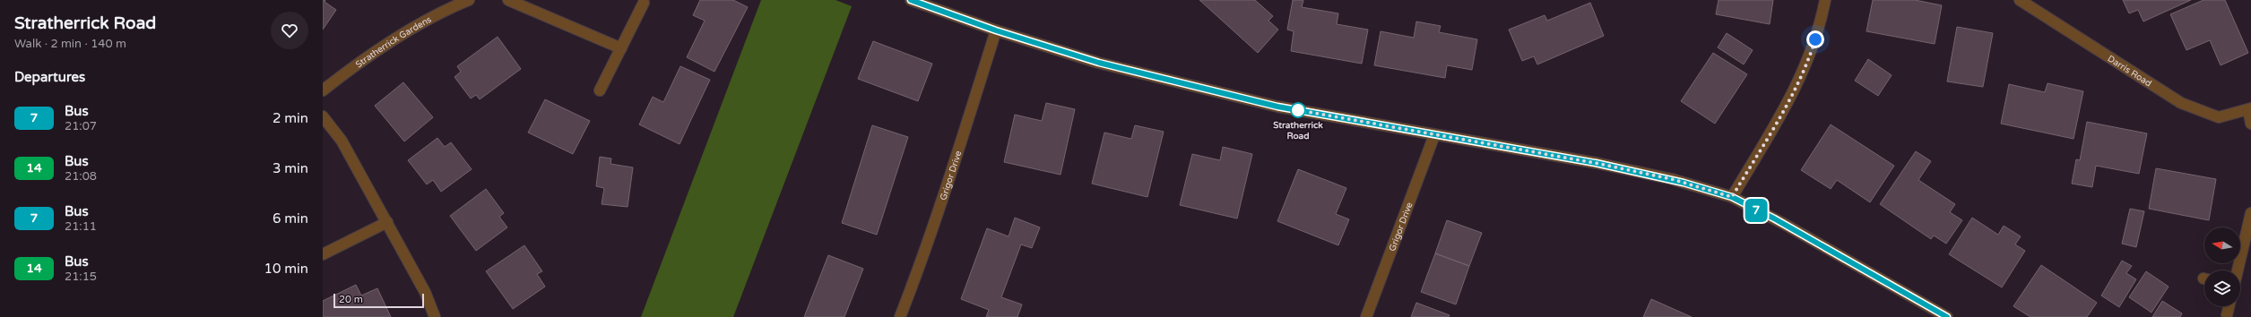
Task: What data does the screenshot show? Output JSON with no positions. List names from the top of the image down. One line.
{"streets":{"street":["Stratherrick Gardens","Darris Road","Grigor Drive"]},"places":["Stratherrick Road"],"lines":["bus line 7"],"scale_bar":"20 m","north":"left","page":{"heading":[["Stratherrick Road","Walk · 2 min · 140 m"],"Departures"],"on_map":"7","list":[{"mark":"7","name":"Bus","note":"21:07","value":"2 min"},{"mark":"14","name":"Bus","note":"21:08","value":"3 min"},{"mark":"7","name":"Bus","note":"21:11","value":"6 min"},{"mark":"14","name":"Bus","note":"21:15","value":"10 min"}],"scale":"20 m"}}
